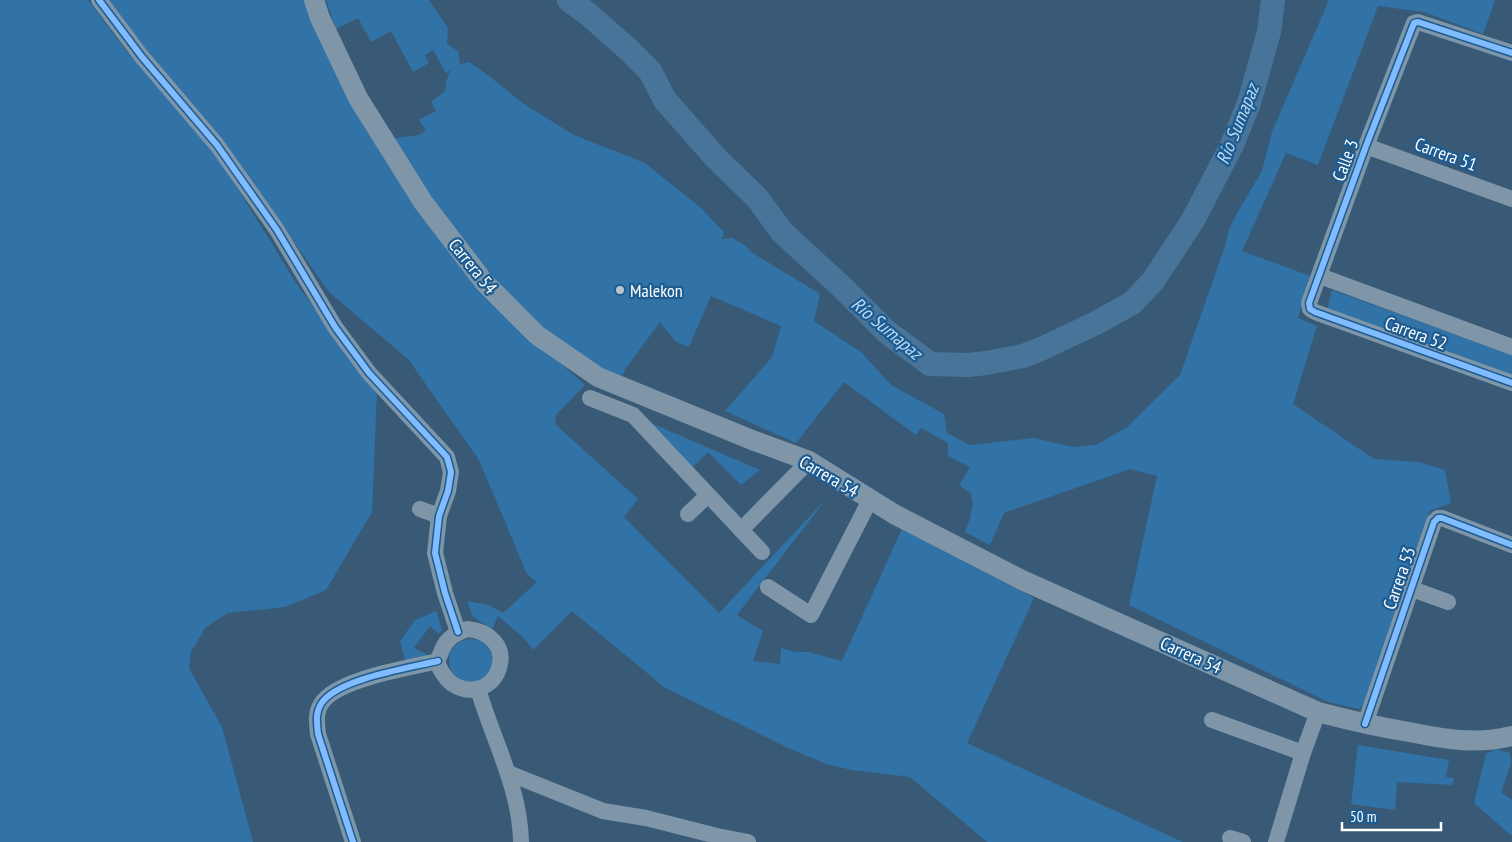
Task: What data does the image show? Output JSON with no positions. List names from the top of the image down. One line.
{"streets":{"main road":["Carrera 54"],"street":["Carrera 51","Calle 3","Carrera 52","Carrera 53"]},"crossings":[["Carrera 51","Calle 3"],["Calle 3","Carrera 52"],["Carrera 54","Carrera 53"]],"water":["Río Sumapaz"],"places":["Malekon"],"scale_bar":"50 m"}
